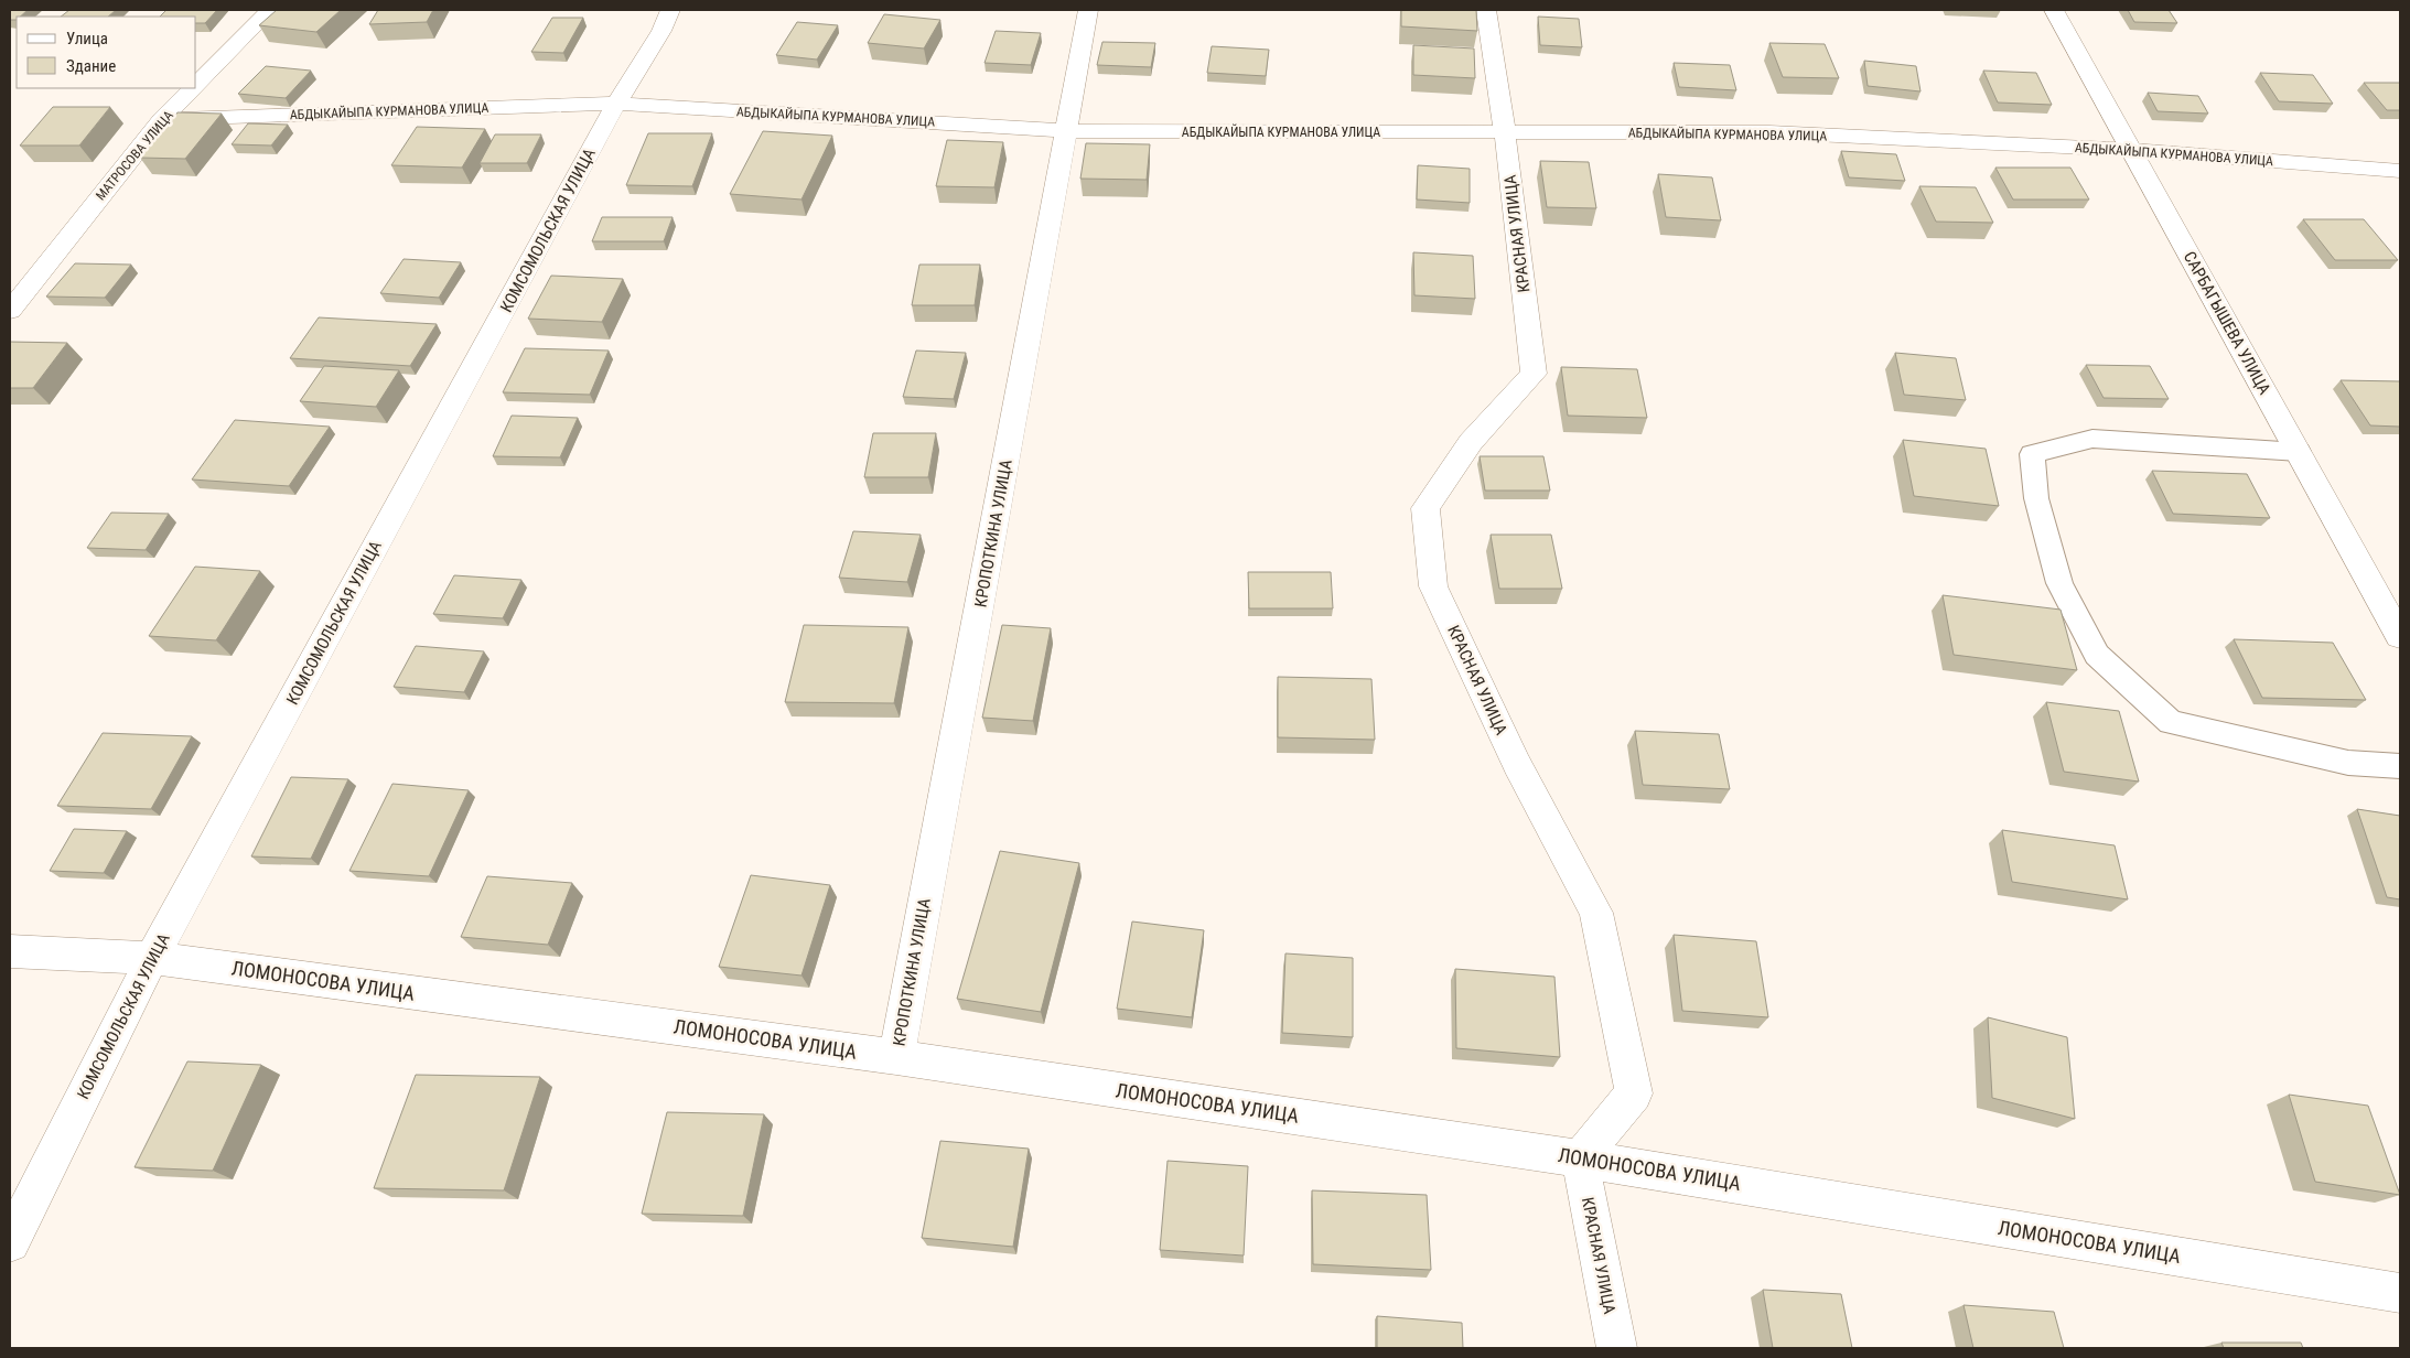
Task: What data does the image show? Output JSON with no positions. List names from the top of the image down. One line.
{"streets":{"street":["АБДЫКАЙЫПА КУРМАНОВА УЛИЦА","МАТРОСОВА УЛИЦА","КОМСОМОЛЬСКАЯ УЛИЦА","КРАСНАЯ УЛИЦА","САРБАГЫШЕВА УЛИЦА","КРОПОТКИНА УЛИЦА","ЛОМОНОСОВА УЛИЦА"]},"crossings":[["АБДЫКАЙЫПА КУРМАНОВА УЛИЦА","МАТРОСОВА УЛИЦА"],["АБДЫКАЙЫПА КУРМАНОВА УЛИЦА","КОМСОМОЛЬСКАЯ УЛИЦА"],["АБДЫКАЙЫПА КУРМАНОВА УЛИЦА","КРАСНАЯ УЛИЦА"],["АБДЫКАЙЫПА КУРМАНОВА УЛИЦА","САРБАГЫШЕВА УЛИЦА"],["АБДЫКАЙЫПА КУРМАНОВА УЛИЦА","КРОПОТКИНА УЛИЦА"],["КОМСОМОЛЬСКАЯ УЛИЦА","ЛОМОНОСОВА УЛИЦА"],["КРАСНАЯ УЛИЦА","ЛОМОНОСОВА УЛИЦА"],["КРОПОТКИНА УЛИЦА","ЛОМОНОСОВА УЛИЦА"]],"legend":["Улица","Здание"]}
